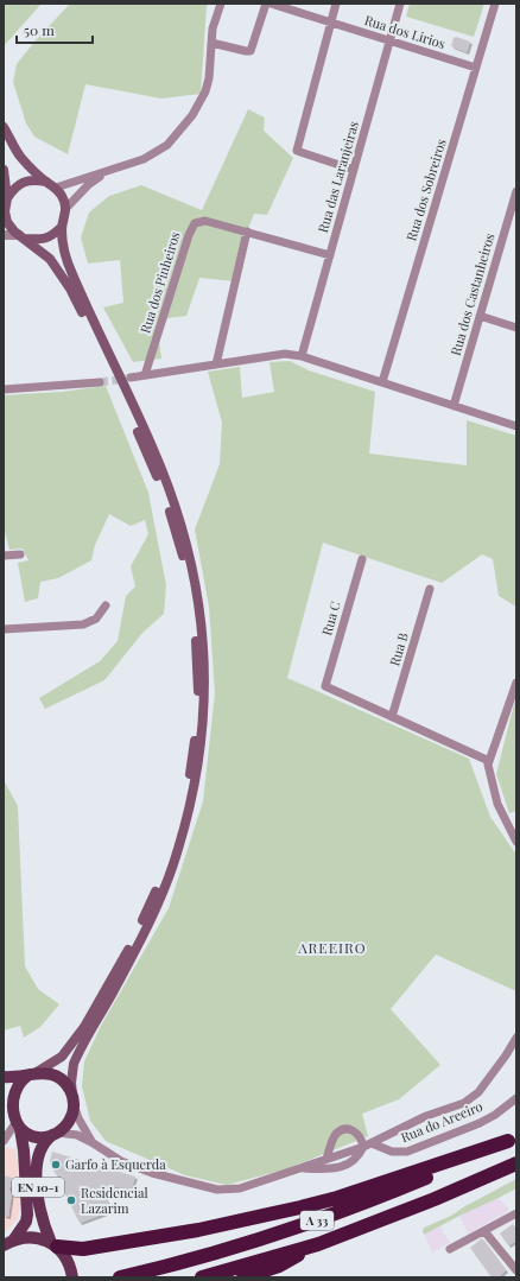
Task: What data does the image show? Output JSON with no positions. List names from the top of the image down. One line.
{"streets":{"highway":["A 33"],"main road":["EN 10-1"],"street":["Rua dos Lirios","Rua das Laranjeiras","Rua dos Sobreiros","Rua dos Pinheiros","Rua dos Castanheiros","Rua C","Rua B","Rua do Areeiro"]},"crossings":[["Rua dos Lirios","Rua das Laranjeiras"],["Rua dos Lirios","Rua dos Sobreiros"],["Rua das Laranjeiras","Rua dos Pinheiros"],["Rua C","Rua B"]],"districts":["AREEIRO"],"places":["Garfo à Esquerda","Residencial Lazarim"],"scale_bar":"50 m"}
